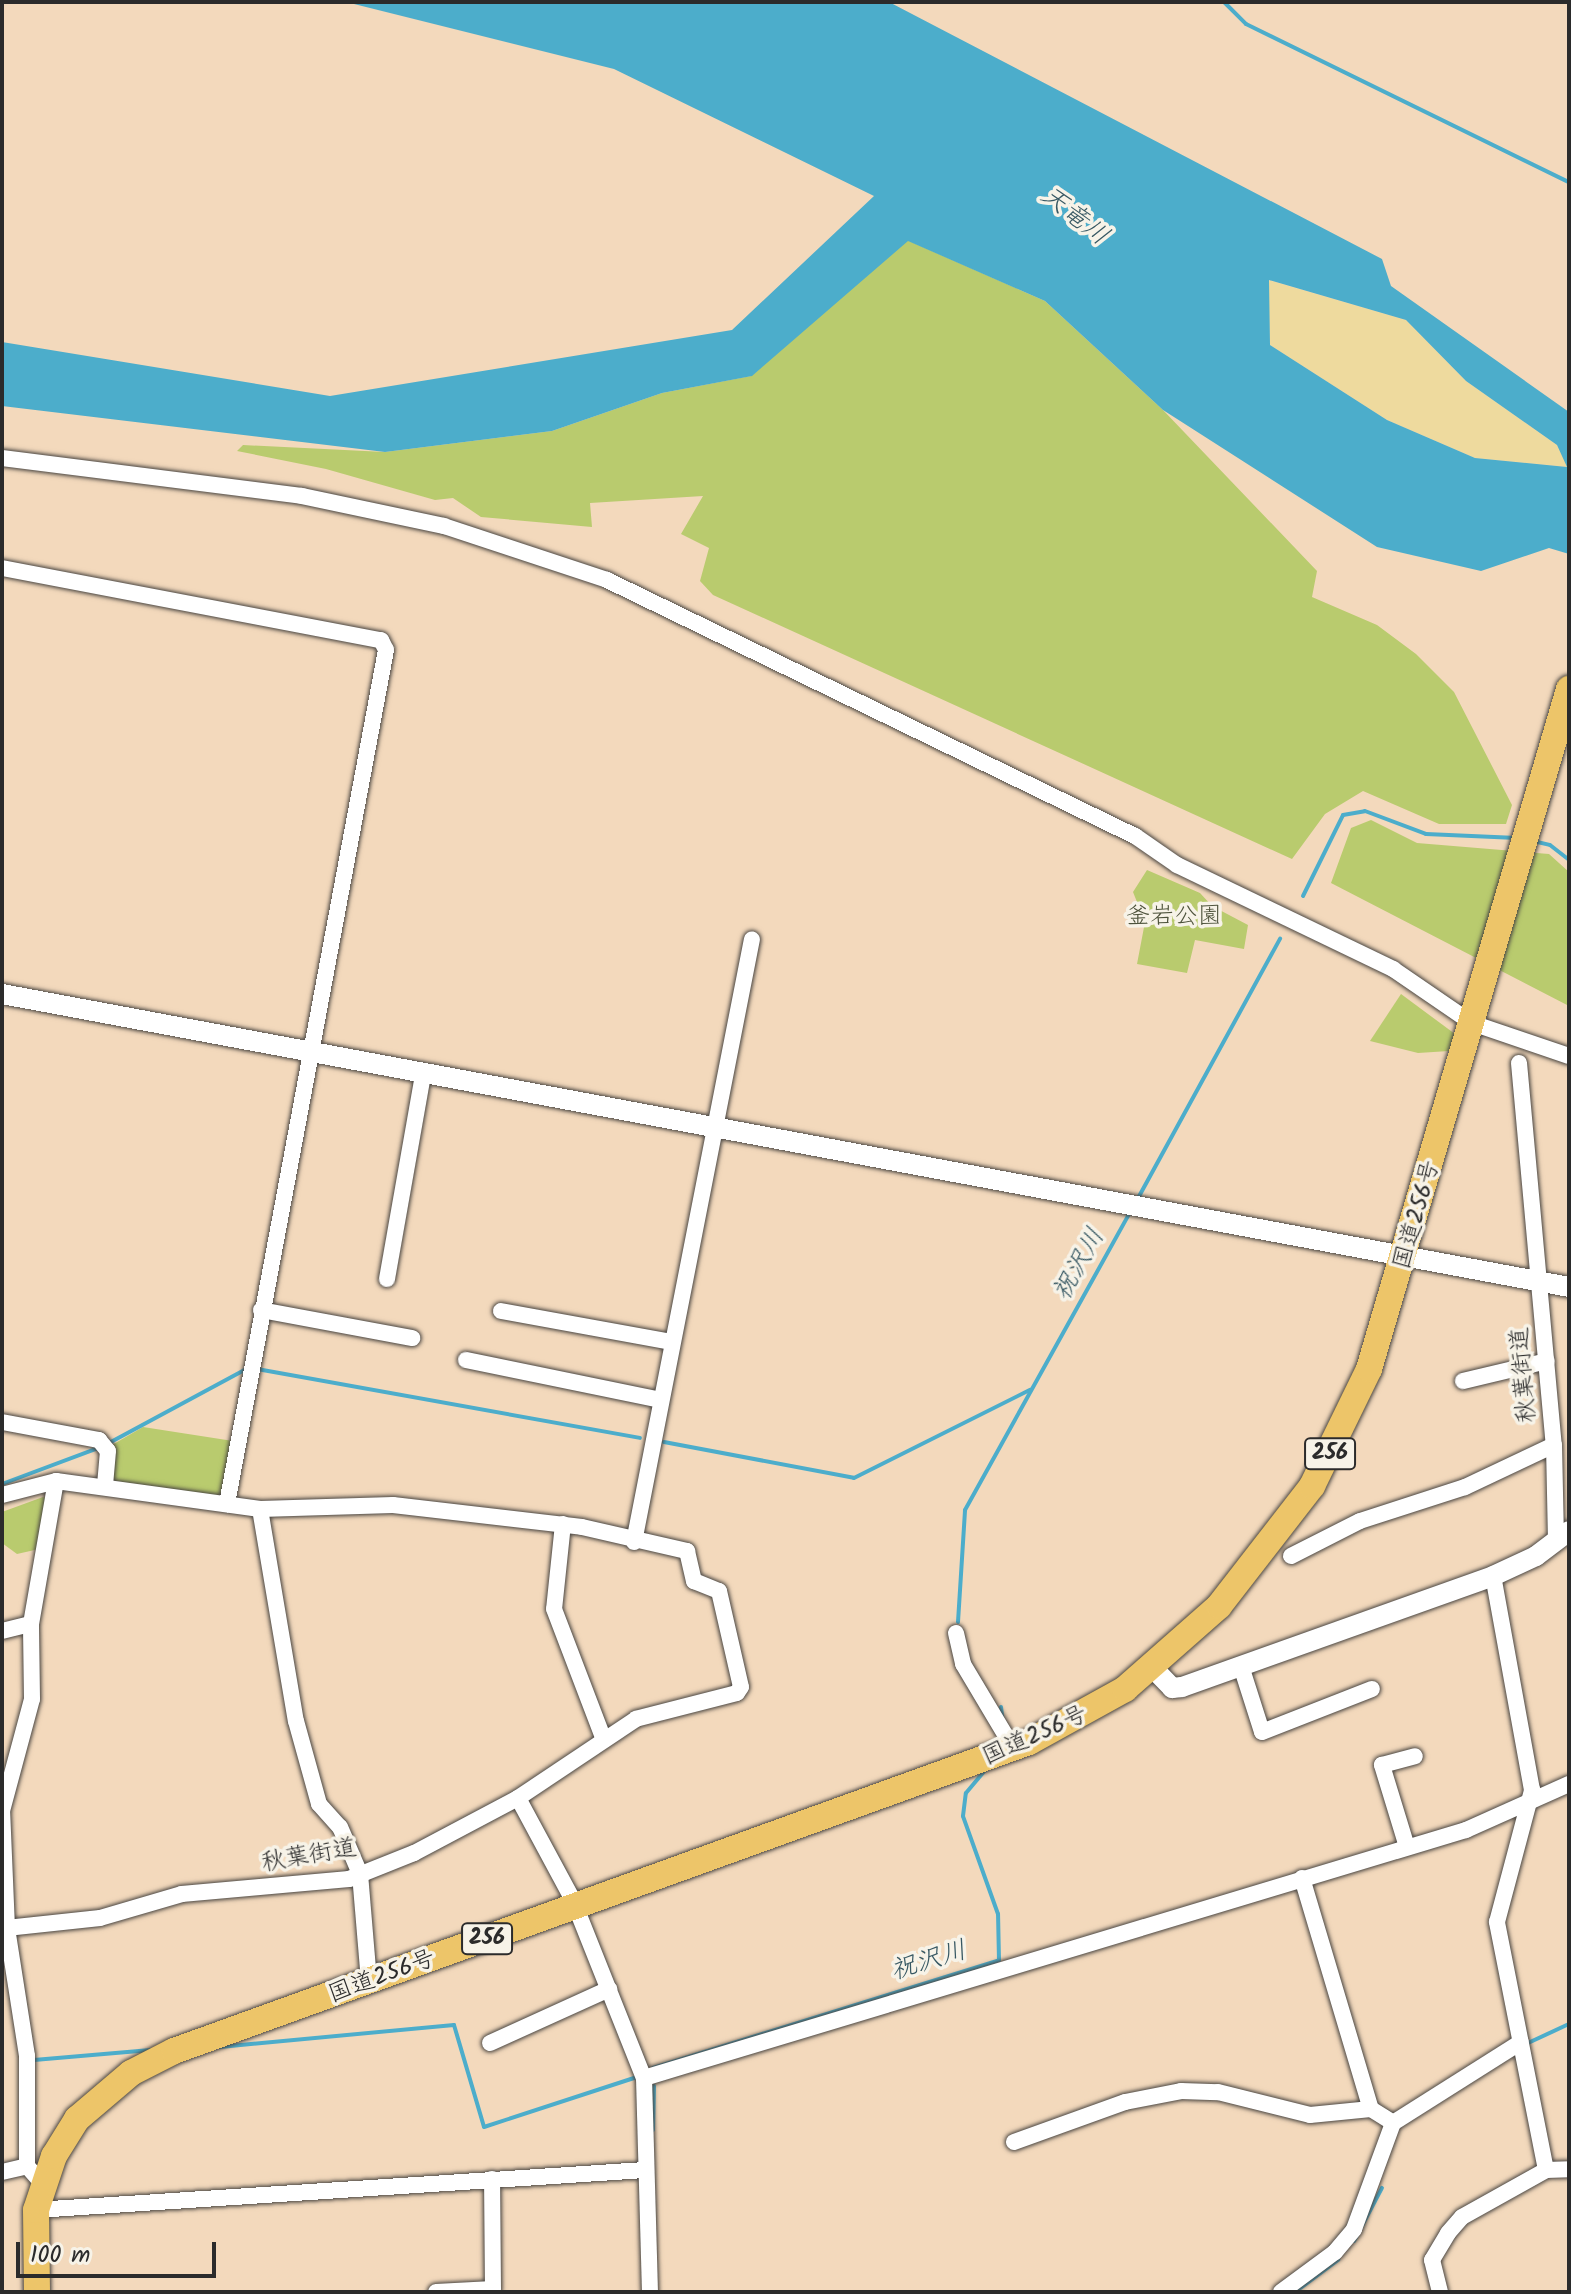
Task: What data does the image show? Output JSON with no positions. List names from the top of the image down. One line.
{"streets":{"highway":["国道256号","256"],"street":["秋葉街道"]},"water":["天竜川","祝沢川"],"parks":["釜岩公園"],"scale_bar":"100 m"}
